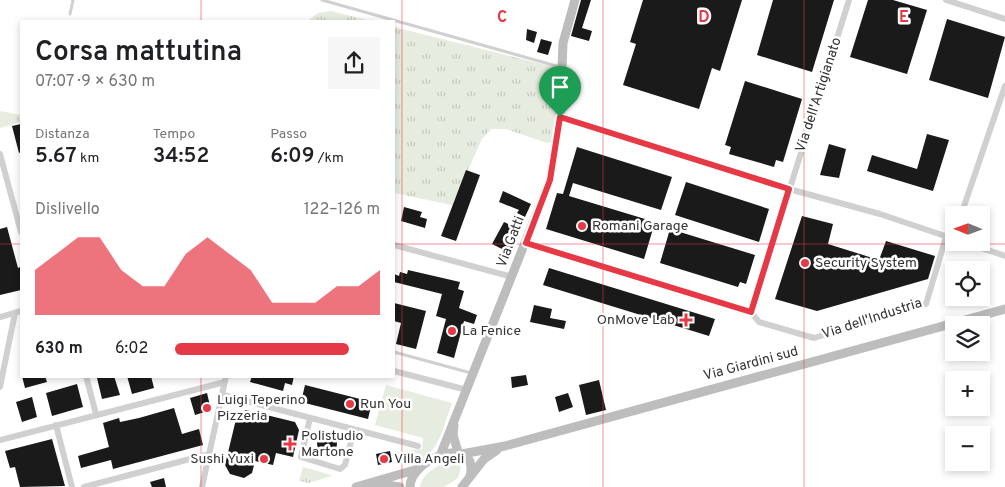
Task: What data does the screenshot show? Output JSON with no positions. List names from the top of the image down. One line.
{"streets":{"main road":["Via Gatti","Via Giardini sud"],"street":["Via dell'Artigianato","Via dell'Industria"]},"crossings":[["Via dell'Artigianato","Via dell'Industria"],["Via Gatti","Via dell'Industria"]],"places":{"other":["Romani Garage","Security System","La Fenice","Run You","Luigi Teperino Pizzeria","Sushi Yuxi","Villa Angeli"],"health":["OnMove Lab","Polistudio Martone"]},"north":"left","page":{"heading":["Corsa mattutina","07:07 · 9 × 630 m"],"stats":[["Distanza","5.67 km"],["Tempo","34:52"],["Passo","6:09 /km"]],"chart":["Dislivello","122–126 m"],"map_buttons":["+","−"],"list":[{"name":"630 m","note":"6:02"}]},"grid":{"columns":["C","D","E"]}}
